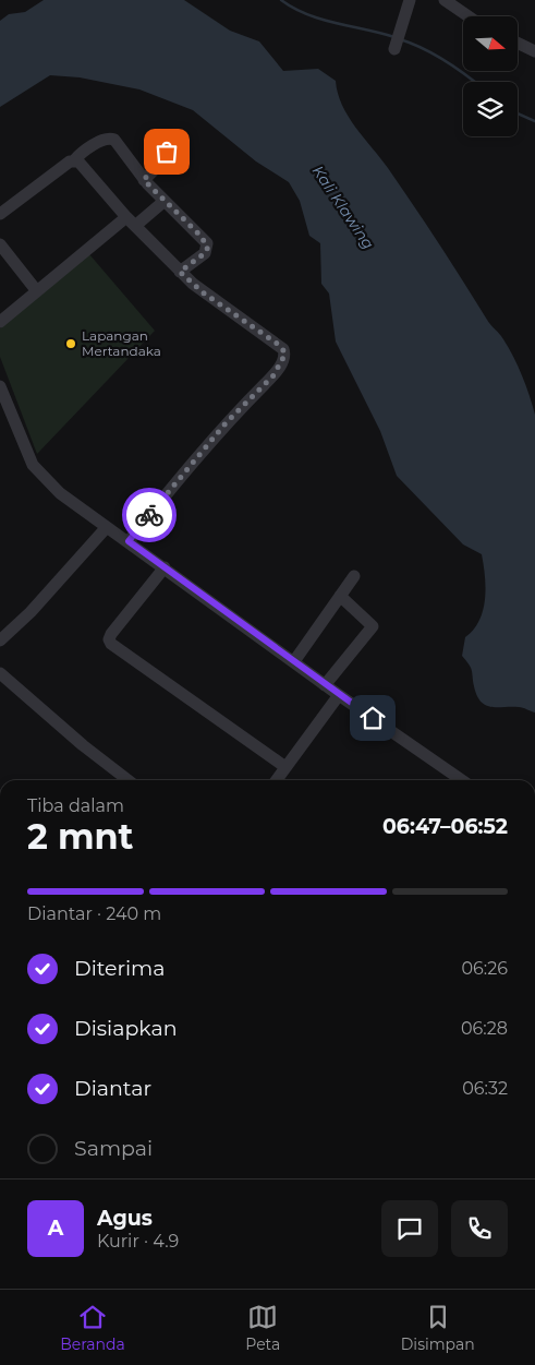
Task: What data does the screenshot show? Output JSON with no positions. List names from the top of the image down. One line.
{"water":["Kali Klawing"],"places":["Lapangan Mertandaka"],"north":"right","page":{"heading":["2 mnt","Tiba dalam","06:47–06:52"],"panel":["Agus","Kurir · 4.9"],"bar":"Diantar · 240 m","list":[["Diterima","06:26"],["Disiapkan","06:28"],["Diantar","06:32"],"Sampai"],"round":"A","tabs":["Beranda","Peta","Disimpan"]}}
